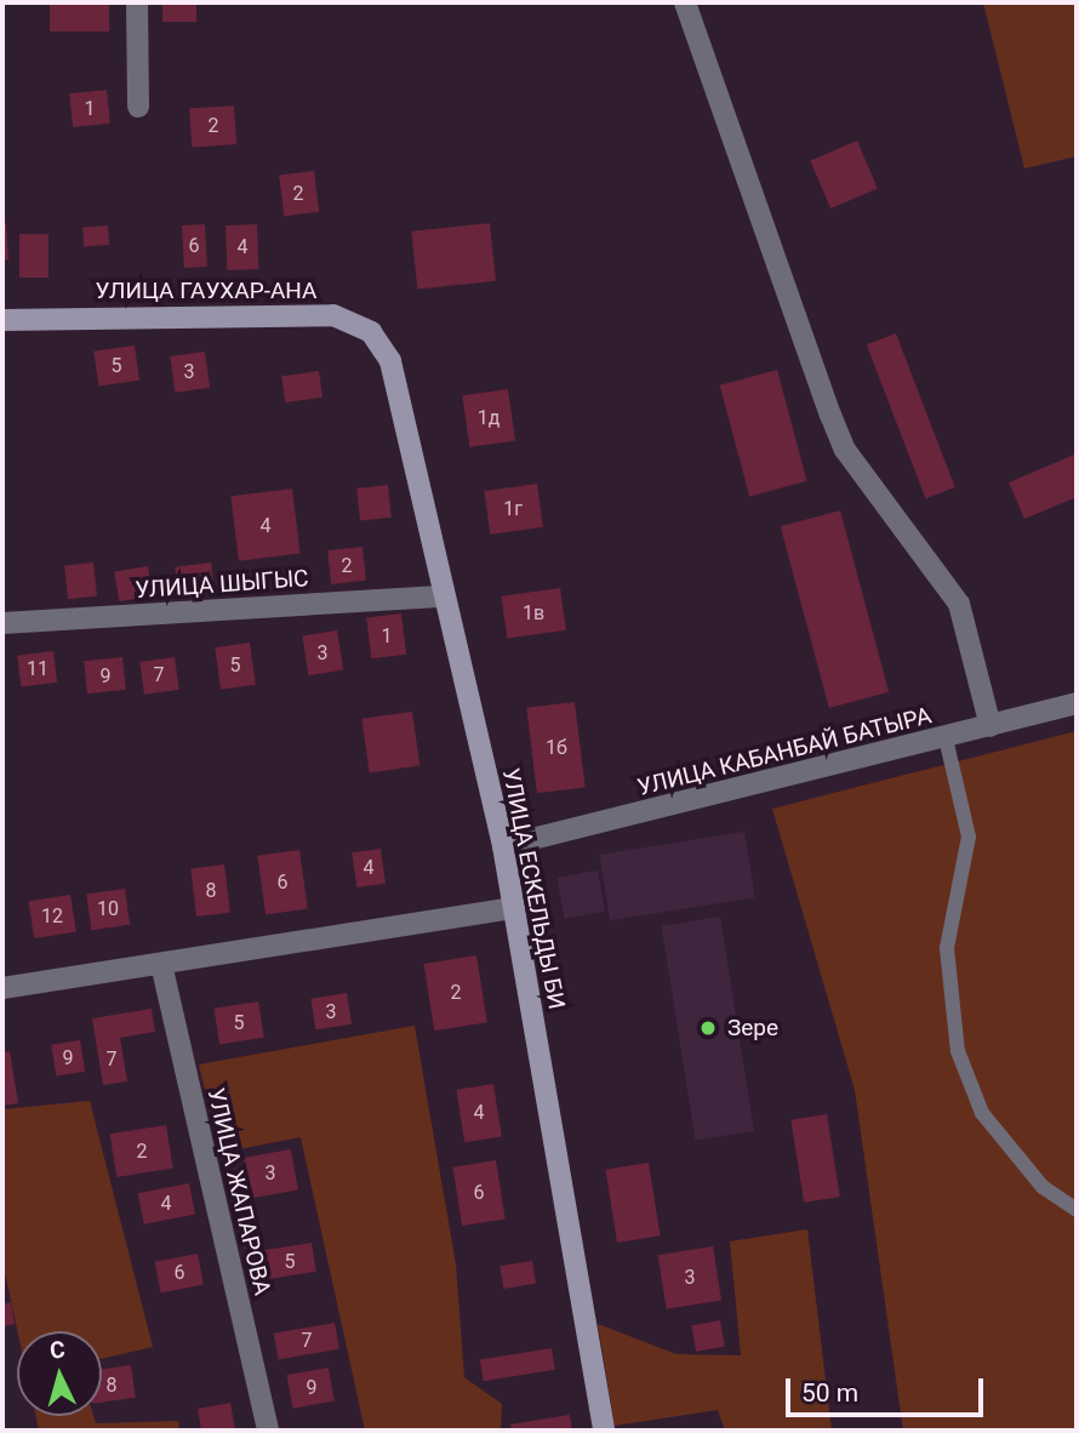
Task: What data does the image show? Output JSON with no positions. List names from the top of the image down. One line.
{"streets":{"street":["УЛИЦА ГАУХАР-АНА","УЛИЦА ШЫГЫС","УЛИЦА КАБАНБАЙ БАТЫРА","УЛИЦА ЕСКЕЛЬДЫ БИ","УЛИЦА ЖАПАРОВА"]},"crossings":[["УЛИЦА ГАУХАР-АНА","УЛИЦА ЕСКЕЛЬДЫ БИ"],["УЛИЦА ШЫГЫС","УЛИЦА ЕСКЕЛЬДЫ БИ"],["УЛИЦА КАБАНБАЙ БАТЫРА","УЛИЦА ЕСКЕЛЬДЫ БИ"]],"places":["Зере"],"house_numbers":["1","2","2","6","4","5","3","1д","1г","4","2","1в","1","3","5","11","7","9","1б","4","6","8","10","12","2","3","5","9","7","4","2","3","6","4","5","6","3","7","8","9"],"scale_bar":"50 m","north":"top"}
